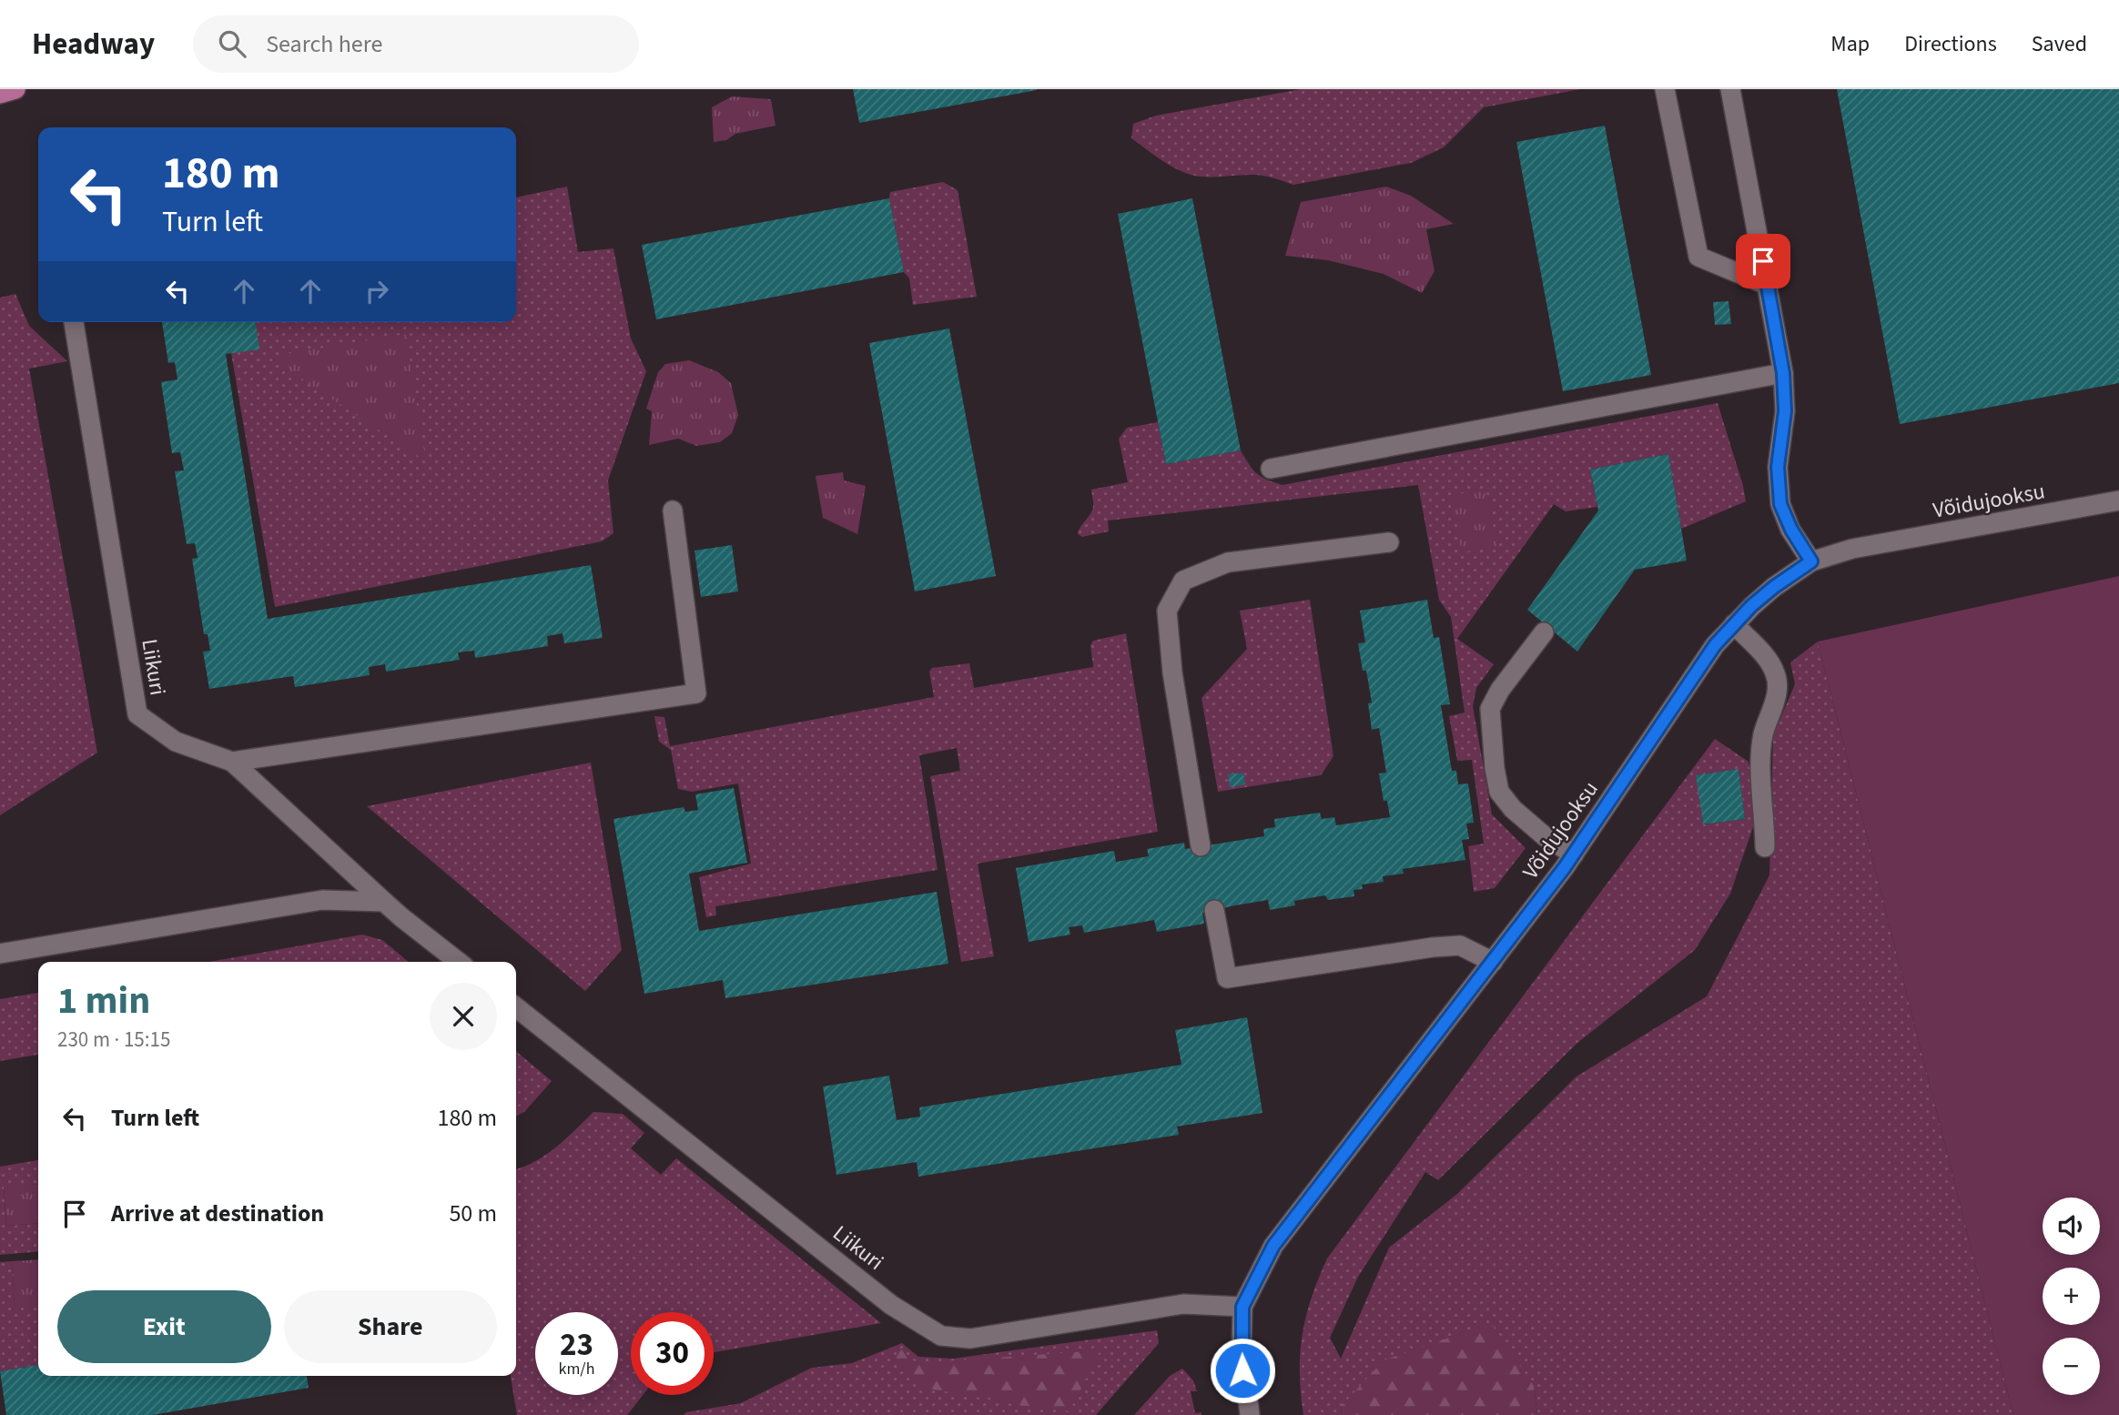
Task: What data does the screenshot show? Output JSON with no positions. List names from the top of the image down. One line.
{"streets":{"street":["Võidujooksu","Liikuri"]},"crossings":[["Võidujooksu","Liikuri"]],"page":{"header":"Headway","search":"Search here","nav":["Map","Directions","Saved"],"turn":["180 m","Turn left"],"heading":["1 min","230 m · 15:15"],"list":[{"name":"Turn left","value":"180 m"},{"name":"Arrive at destination","value":"50 m"}],"map_buttons":["+","−"],"buttons":["Exit","Share"],"speed":"23 km/h","limit":"30"}}
